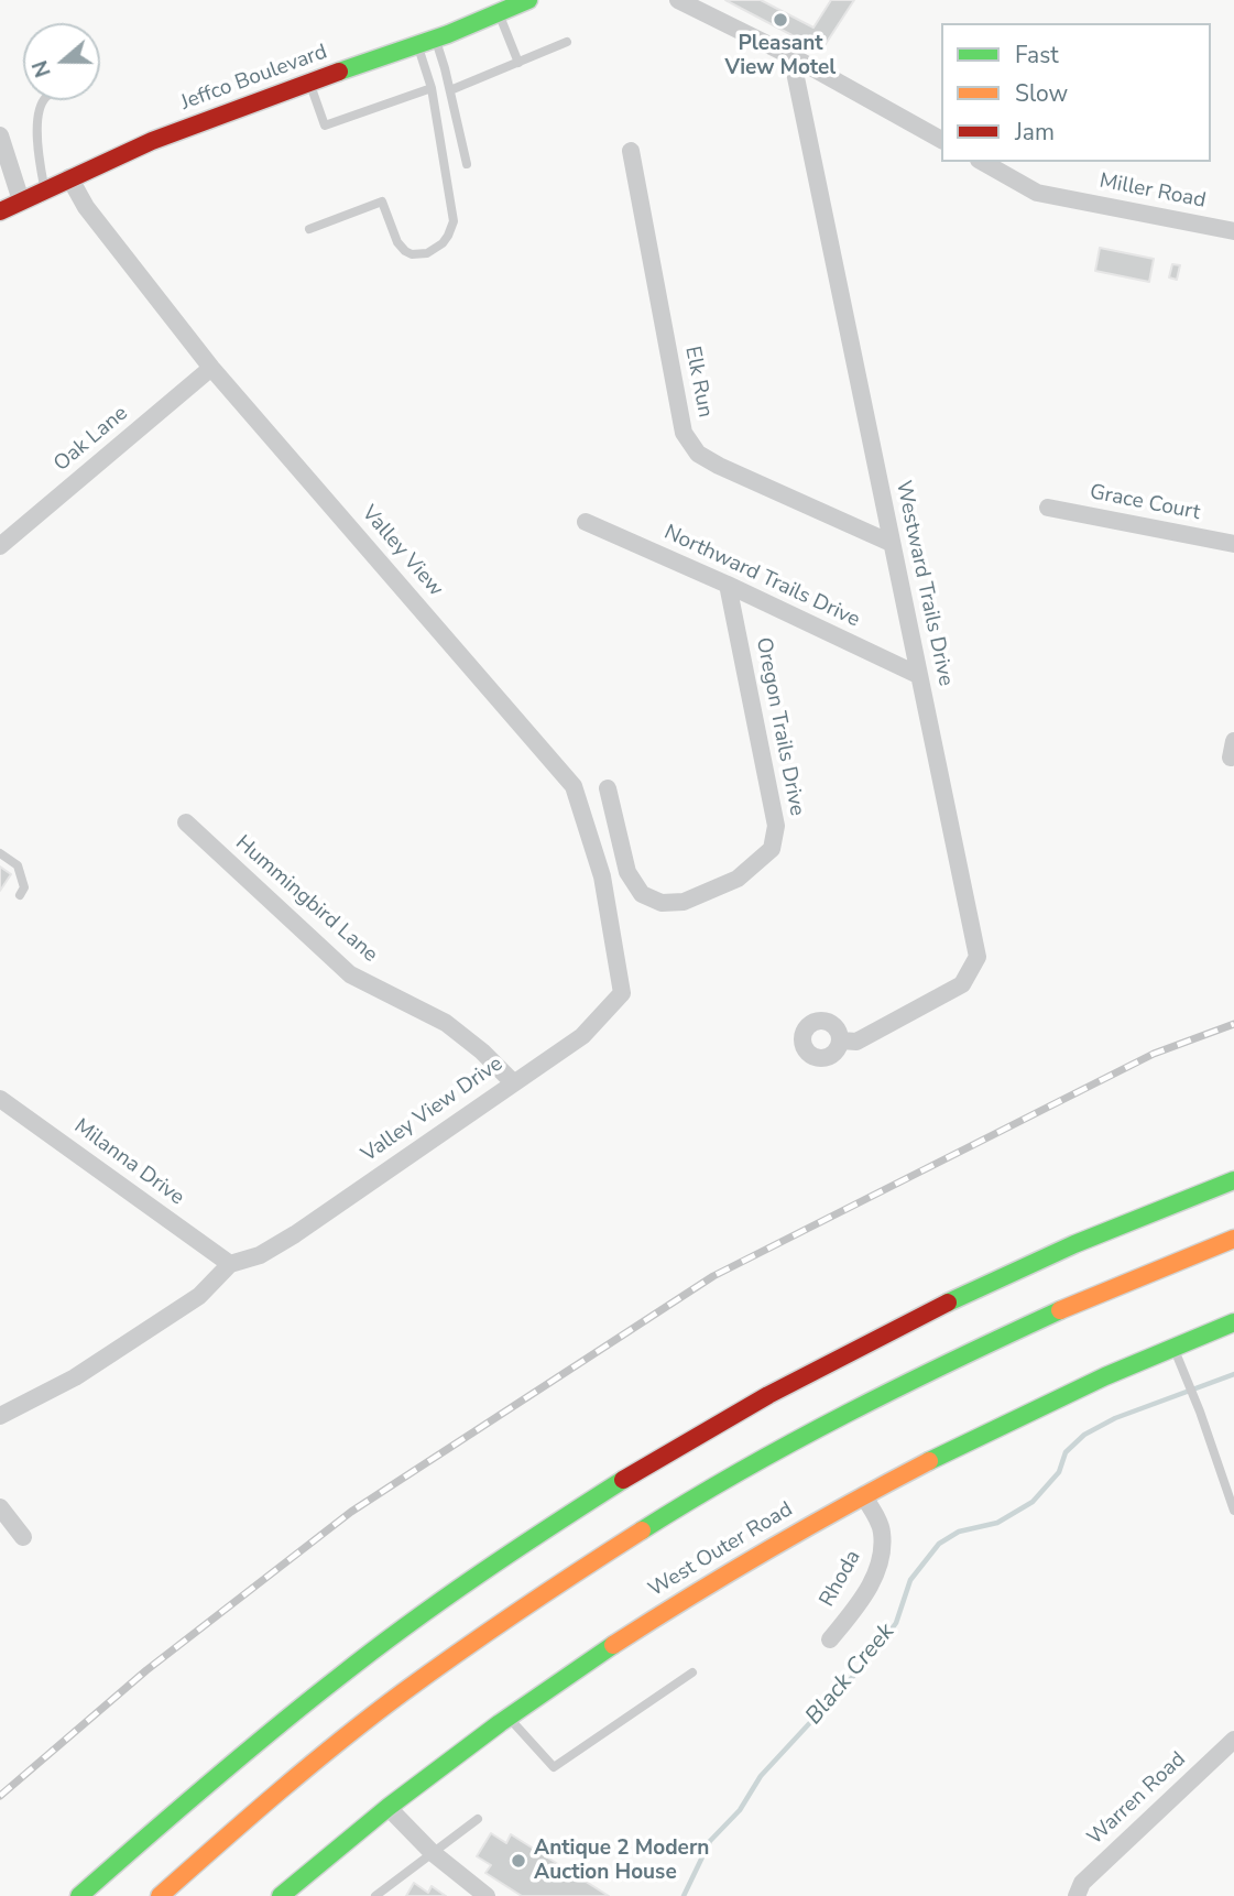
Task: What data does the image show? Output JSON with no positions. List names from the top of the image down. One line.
{"streets":{"main road":["Jeffco Boulevard","West Outer Road"],"street":["Miller Road","Elk Run","Oak Lane","Grace Court","Valley View","Northward Trails Drive","Westward Trails Drive","Oregon Trails Drive","Hummingbird Lane","Valley View Drive","Milanna Drive","Rhoda","Warren Road"]},"crossings":[["Jeffco Boulevard","Valley View"],["Elk Run","Westward Trails Drive"],["Oak Lane","Valley View"],["Valley View","Valley View Drive"],["Northward Trails Drive","Westward Trails Drive"],["Northward Trails Drive","Oregon Trails Drive"],["Hummingbird Lane","Valley View Drive"],["Valley View Drive","Milanna Drive"],["West Outer Road","Rhoda"]],"water":["Black Creek"],"places":["Pleasant View Motel","Antique 2 Modern Auction House"],"legend":["Fast","Slow","Jam"],"north":"left"}
